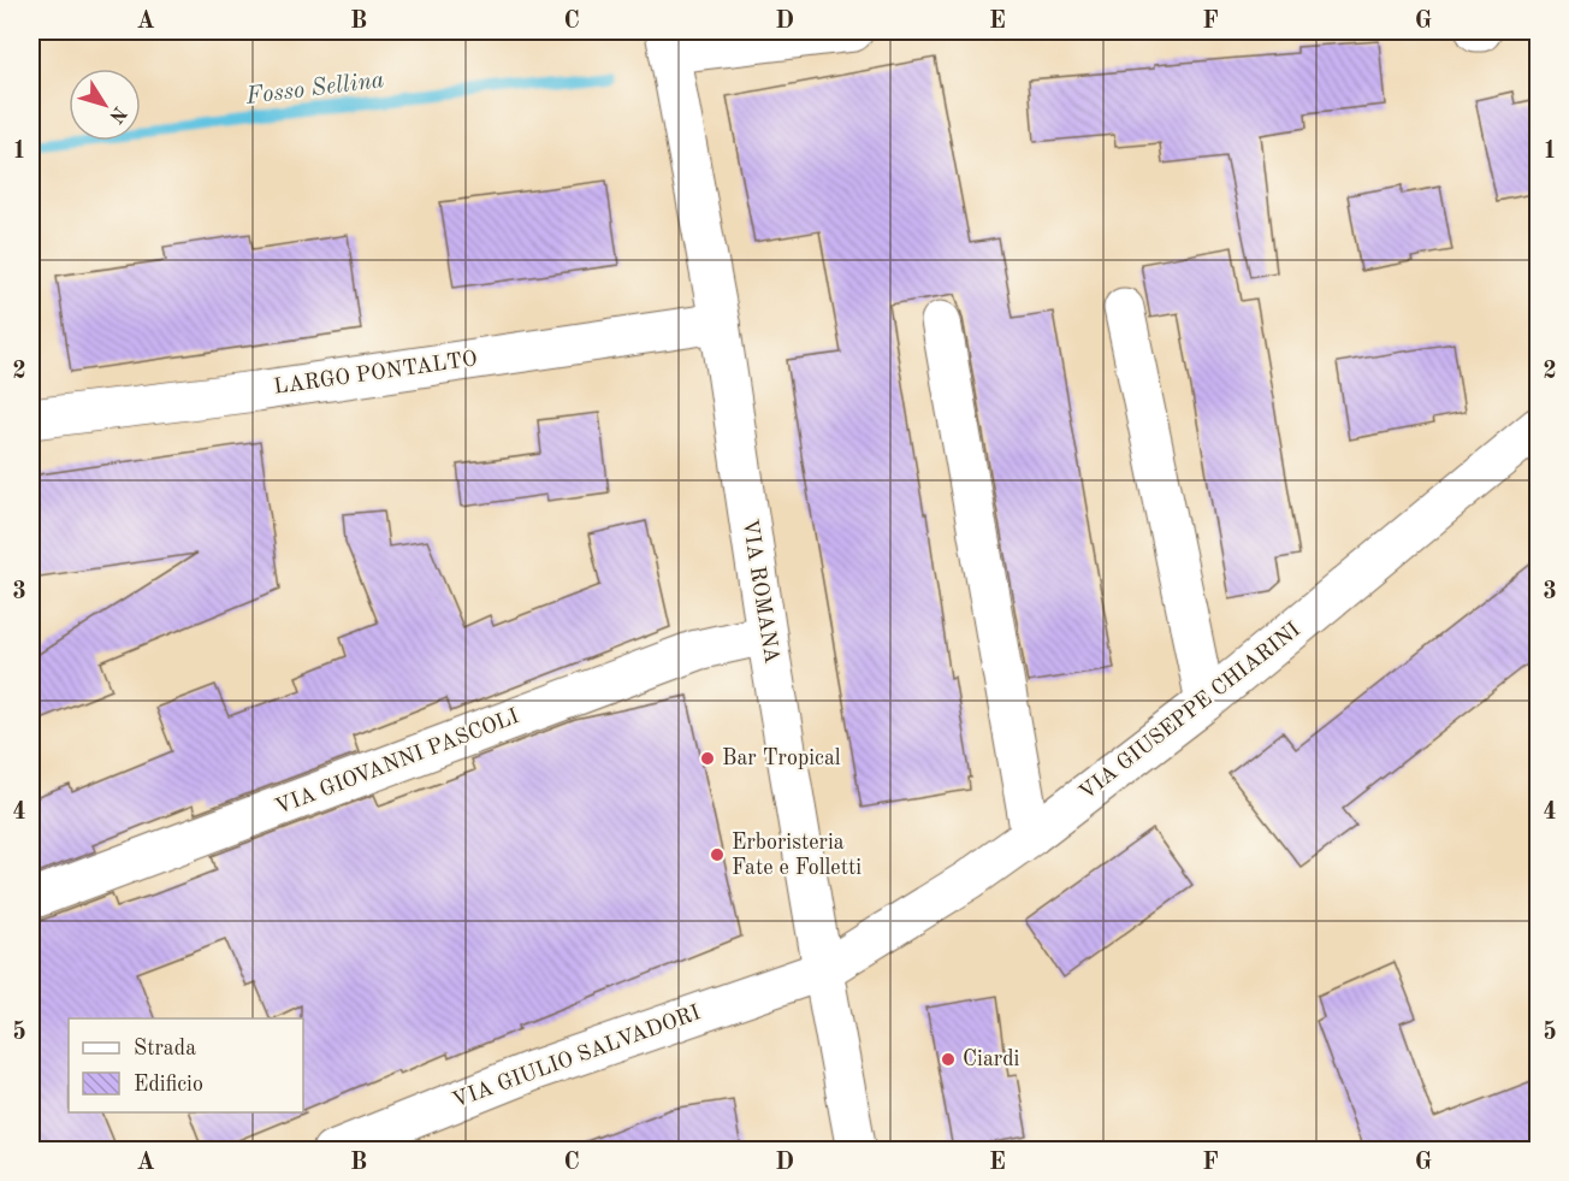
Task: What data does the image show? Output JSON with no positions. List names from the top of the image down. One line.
{"streets":{"street":["LARGO PONTALTO","VIA ROMANA","VIA GIUSEPPE CHIARINI","VIA GIOVANNI PASCOLI","VIA GIULIO SALVADORI"]},"crossings":[["LARGO PONTALTO","VIA ROMANA"],["VIA ROMANA","VIA GIUSEPPE CHIARINI"],["VIA ROMANA","VIA GIOVANNI PASCOLI"],["VIA ROMANA","VIA GIULIO SALVADORI"],["VIA GIUSEPPE CHIARINI","VIA GIULIO SALVADORI"]],"water":["Fosso Sellina"],"places":["Bar Tropical","Erboristeria Fate e Folletti","Ciardi"],"legend":["Strada","Edificio"],"north":"bottom right","grid":{"columns":["A","B","C","D","E","F","G"],"rows":["1","2","3","4","5"]}}
